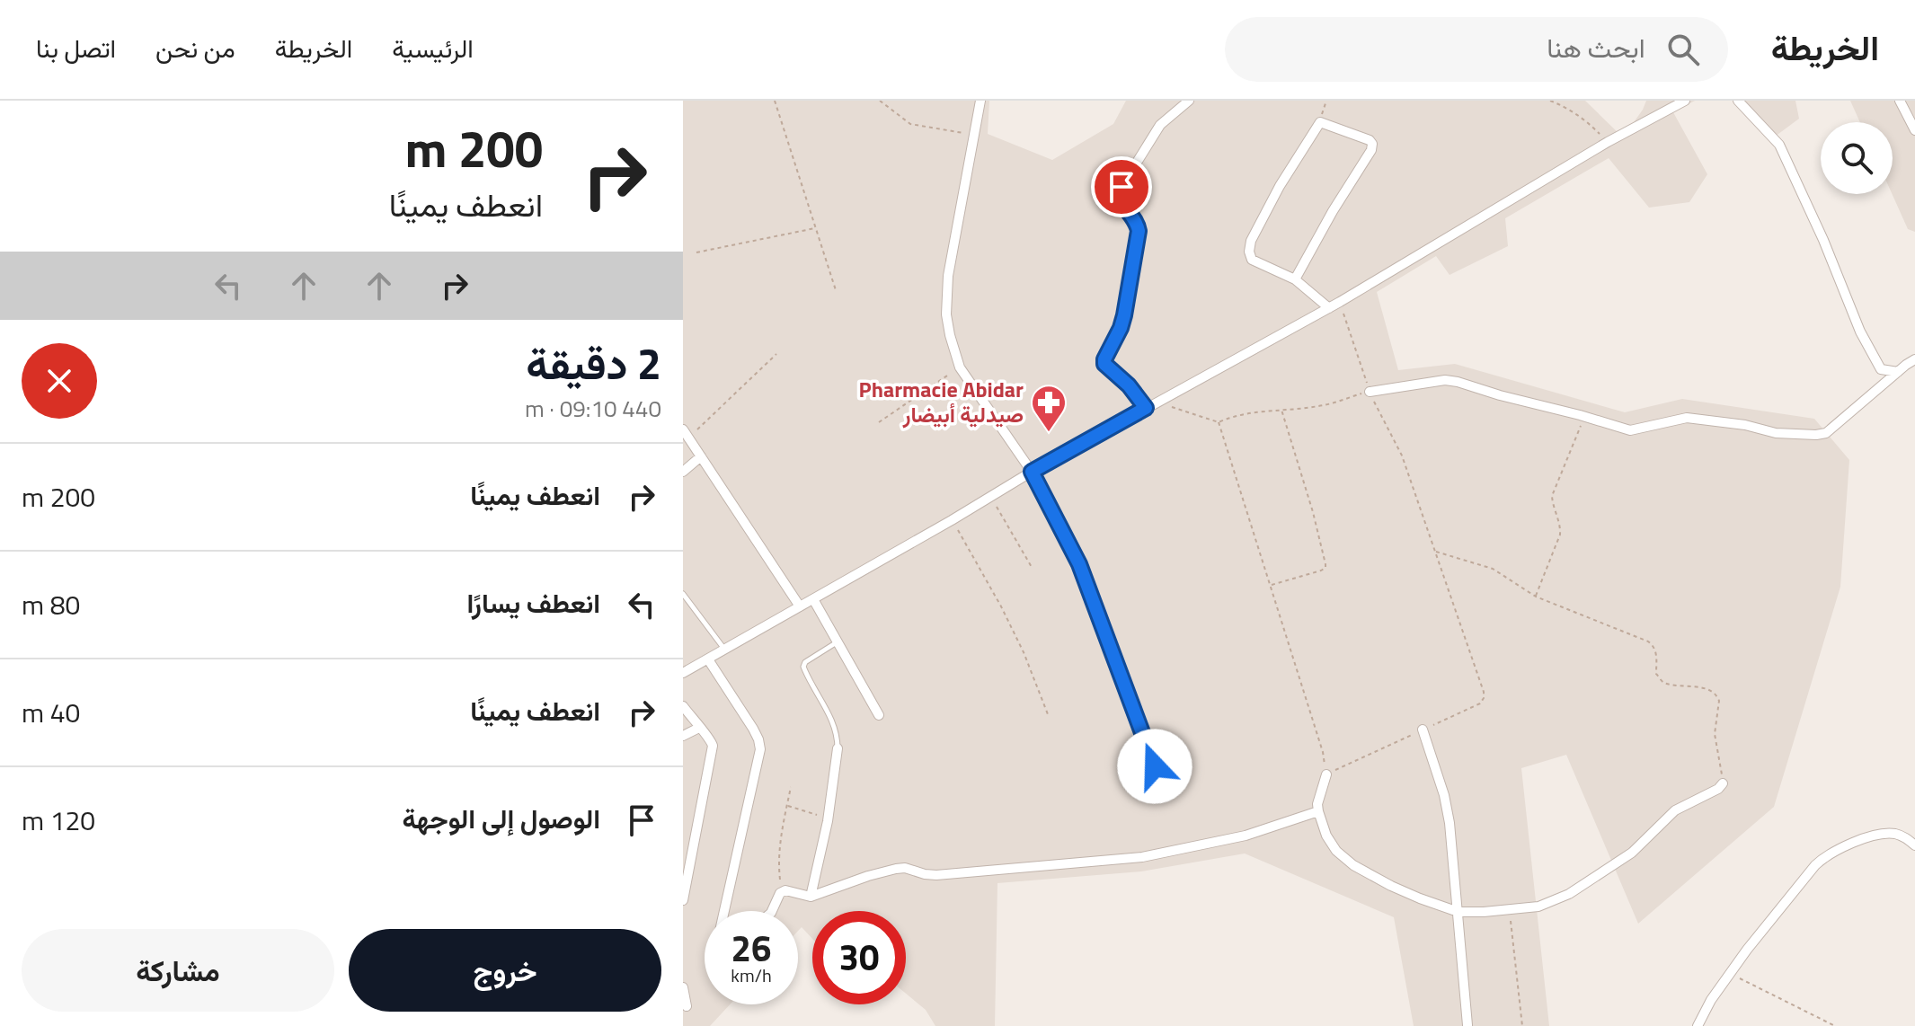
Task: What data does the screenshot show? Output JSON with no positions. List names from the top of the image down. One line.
{"places":{"pharmacy":["Pharmacie Abidar صيدلية أبيضار"]},"page":{"header":"الخريطة","search":"ابحث هنا","nav":["الرئيسية","الخريطة","من نحن","اتصل بنا"],"turn":["200 m","انعطف يمينًا"],"heading":["2 دقيقة","440 m · 09:10"],"list":[{"name":"انعطف يمينًا","value":"200 m"},{"name":"انعطف يسارًا","value":"80 m"},{"name":"انعطف يمينًا","value":"40 m"},{"name":"الوصول إلى الوجهة","value":"120 m"}],"speed":"26 km/h","limit":"30","buttons":["خروج","مشاركة"]}}
